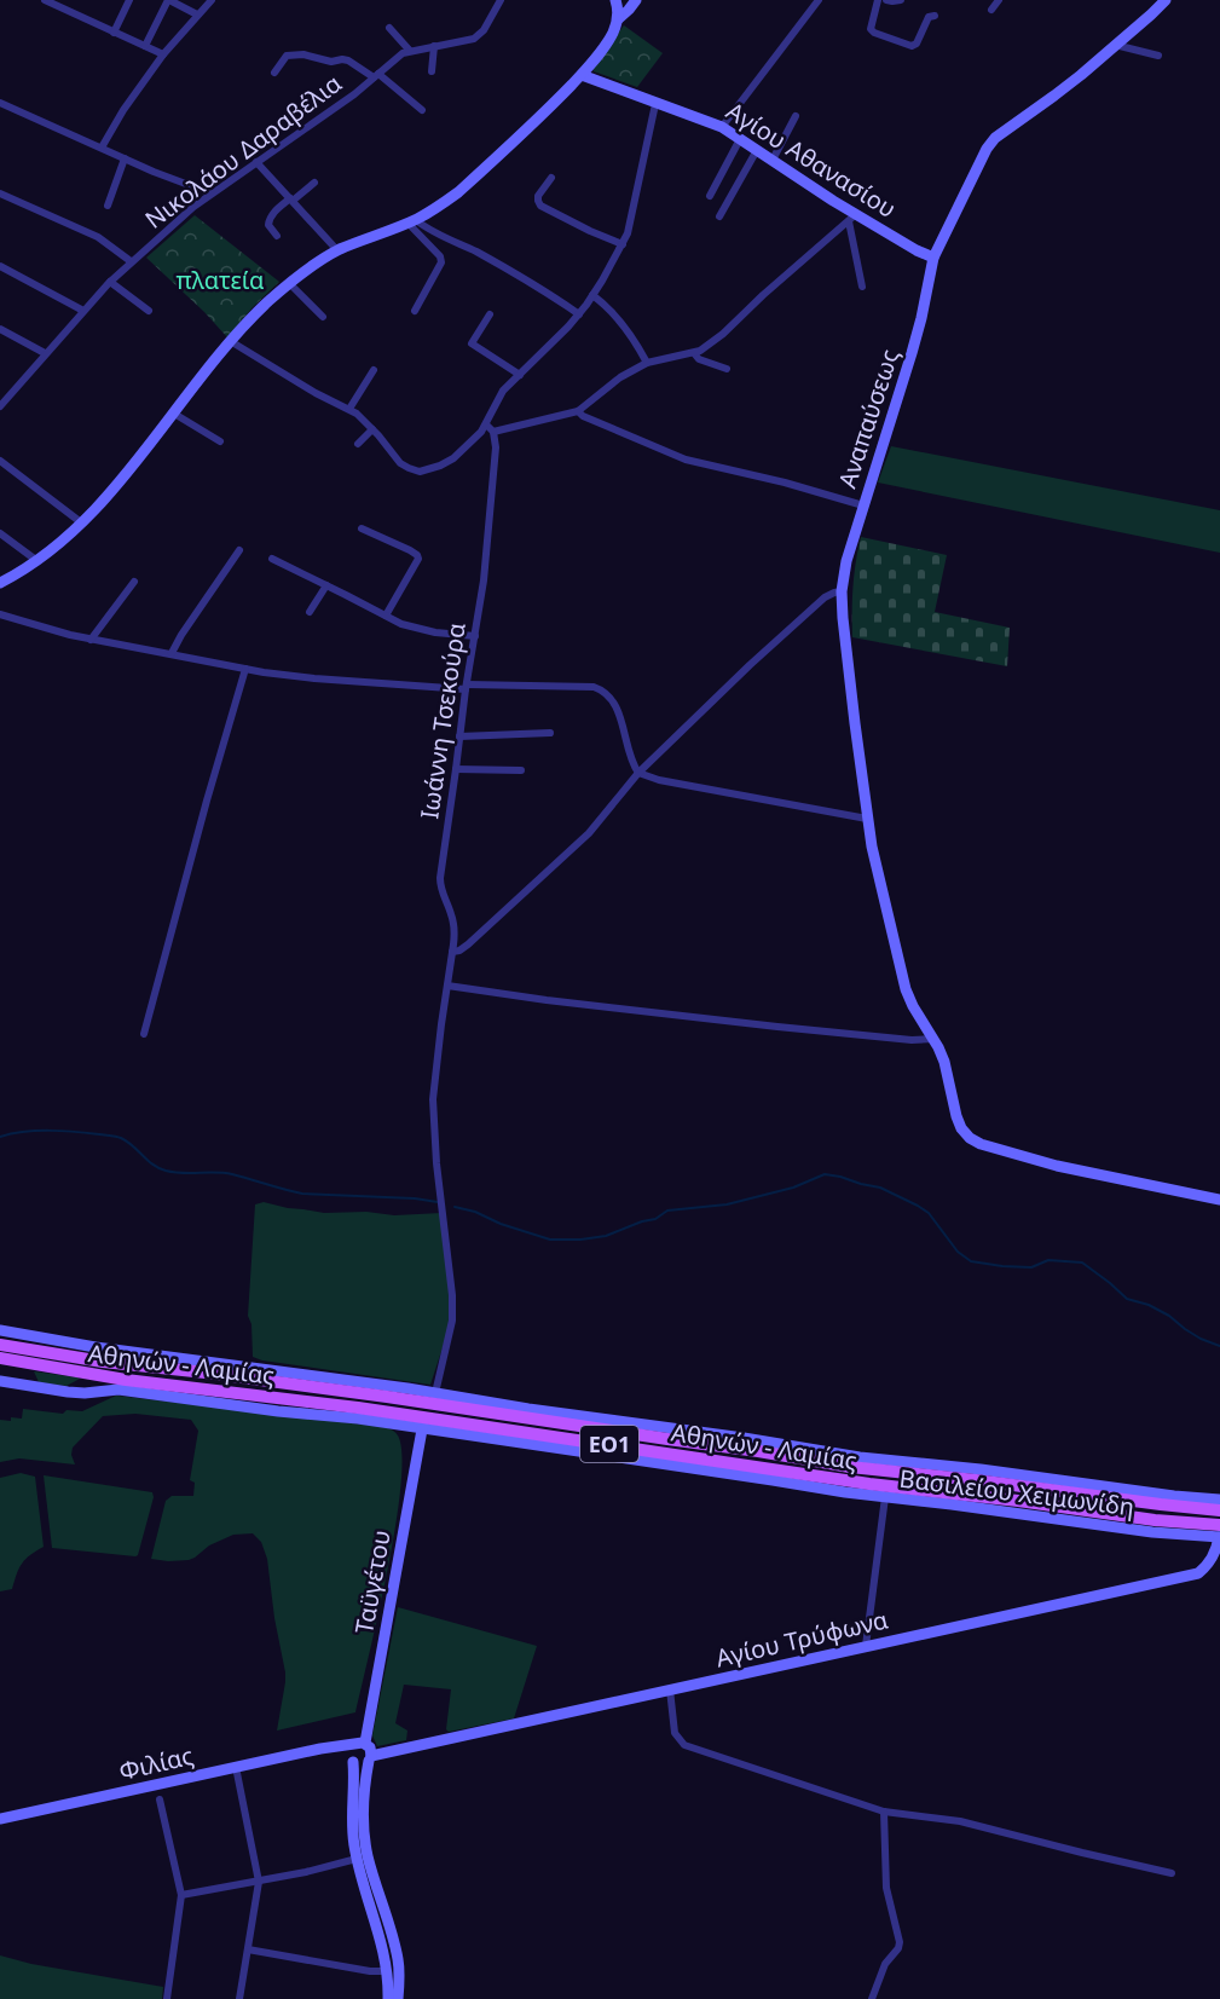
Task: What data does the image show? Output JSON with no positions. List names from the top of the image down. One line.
{"streets":{"main road":["Αθηνών - Λαμίας","ΕΟ1"],"street":["Νικολάου Δαραβέλια","Αγίου Αθανασίου","Αναπαύσεως","Ιωάννη Τσεκούρα","Βασιλείου Χειμωνίδη","Ταϋγέτου","Αγίου Τρύφωνα","Φιλίας"]},"crossings":[["Αγίου Αθανασίου","Αναπαύσεως"],["Αθηνών - Λαμίας","Βασιλείου Χειμωνίδη"],["Αθηνών - Λαμίας","Αγίου Τρύφωνα"],["Βασιλείου Χειμωνίδη","Ταϋγέτου"],["Βασιλείου Χειμωνίδη","Αγίου Τρύφωνα"],["Ταϋγέτου","Αγίου Τρύφωνα"],["Ταϋγέτου","Φιλίας"],["Αγίου Τρύφωνα","Φιλίας"]],"parks":["πλατεία"]}
